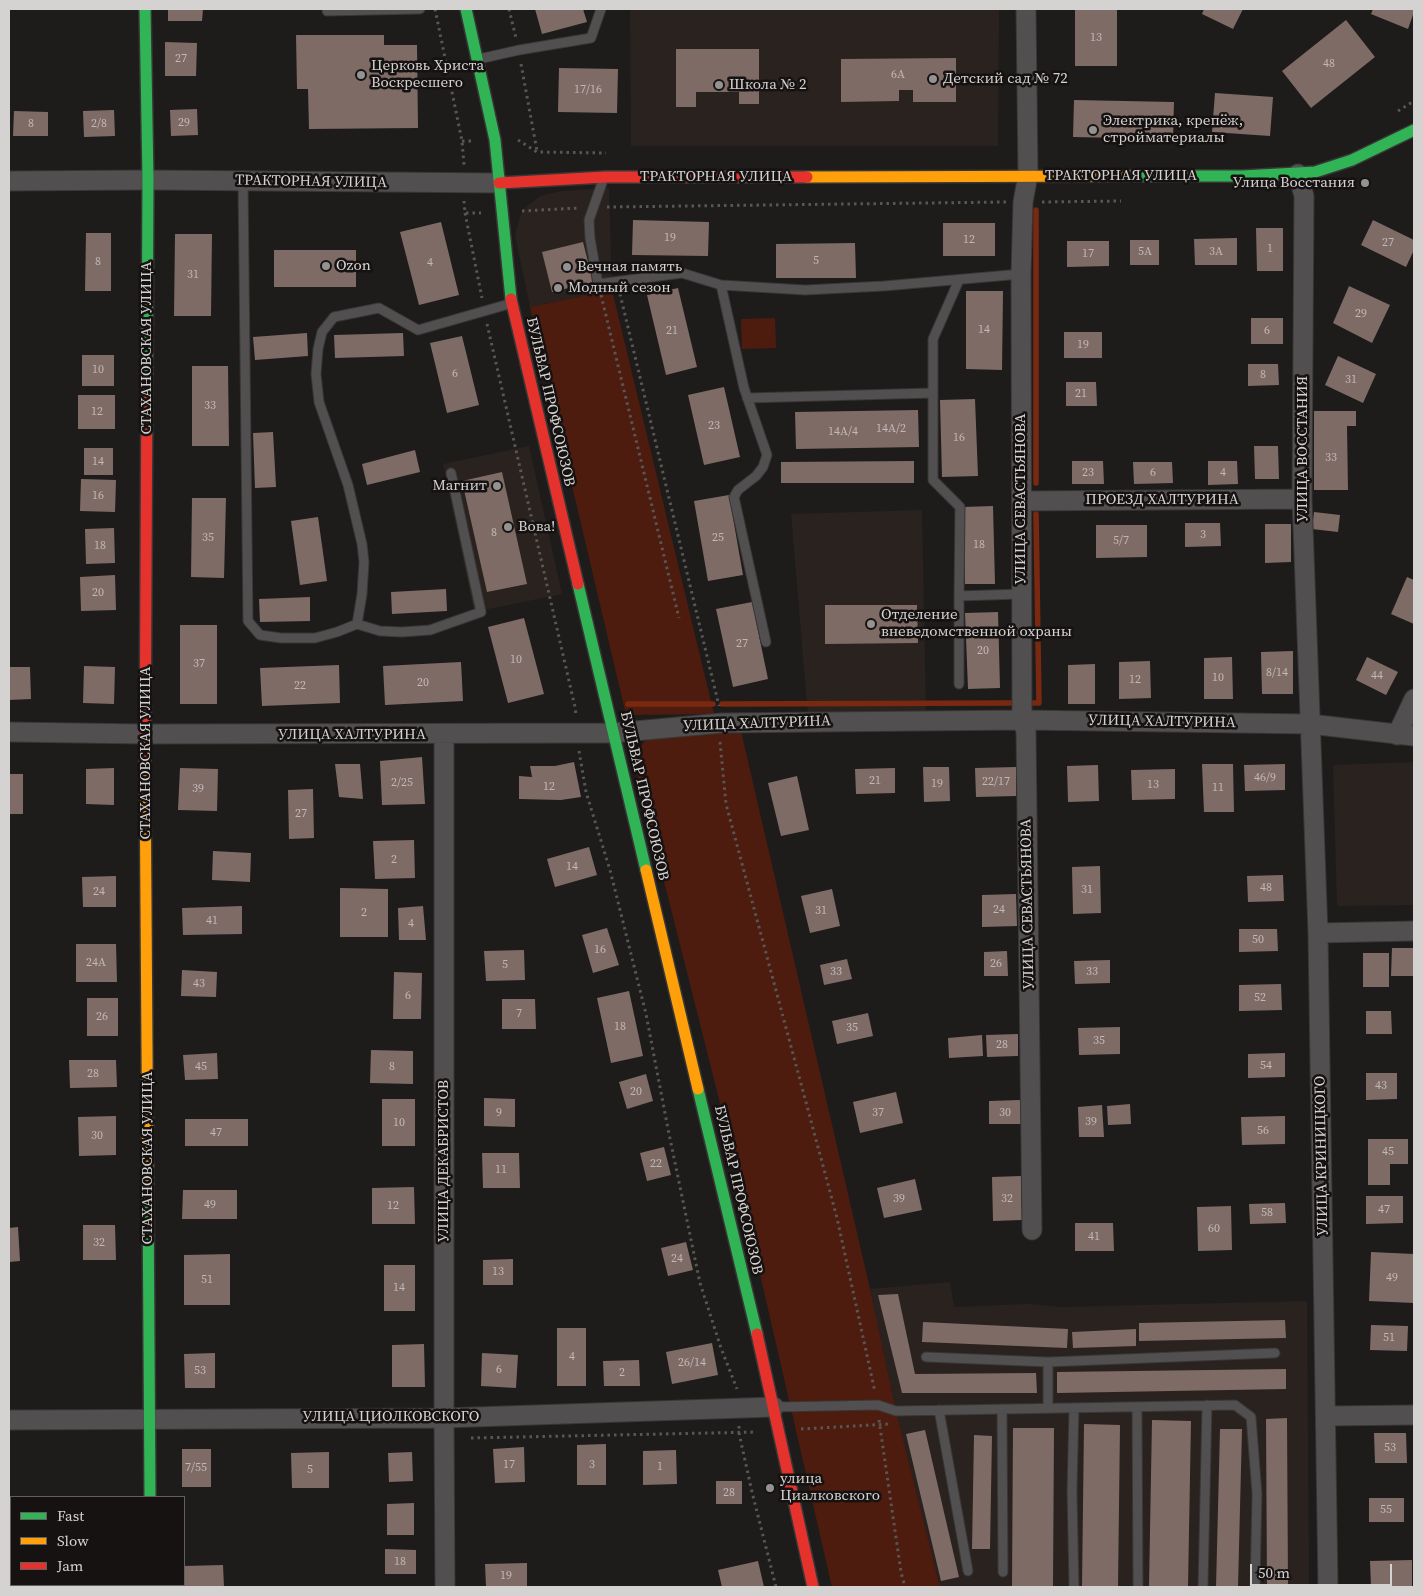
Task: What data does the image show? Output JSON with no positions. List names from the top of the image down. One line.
{"streets":{"main road":["ТРАКТОРНАЯ УЛИЦА","СТАХАНОВСКАЯ УЛИЦА","БУЛЬВАР ПРОФСОЮЗОВ"],"street":["УЛИЦА ВОССТАНИЯ","УЛИЦА СЕВАСТЬЯНОВА","ПРОЕЗД ХАЛТУРИНА","УЛИЦА ХАЛТУРИНА","УЛИЦА КРИНИЦКОГО","УЛИЦА ДЕКАБРИСТОВ","УЛИЦА ЦИОЛКОВСКОГО"]},"crossings":[["ТРАКТОРНАЯ УЛИЦА","СТАХАНОВСКАЯ УЛИЦА"],["ТРАКТОРНАЯ УЛИЦА","БУЛЬВАР ПРОФСОЮЗОВ"],["ТРАКТОРНАЯ УЛИЦА","УЛИЦА ВОССТАНИЯ"],["ТРАКТОРНАЯ УЛИЦА","УЛИЦА СЕВАСТЬЯНОВА"],["СТАХАНОВСКАЯ УЛИЦА","УЛИЦА ХАЛТУРИНА"],["СТАХАНОВСКАЯ УЛИЦА","УЛИЦА ЦИОЛКОВСКОГО"],["БУЛЬВАР ПРОФСОЮЗОВ","УЛИЦА ХАЛТУРИНА"],["БУЛЬВАР ПРОФСОЮЗОВ","УЛИЦА ЦИОЛКОВСКОГО"],["УЛИЦА ВОССТАНИЯ","ПРОЕЗД ХАЛТУРИНА"],["УЛИЦА ВОССТАНИЯ","УЛИЦА ХАЛТУРИНА"],["УЛИЦА ВОССТАНИЯ","УЛИЦА КРИНИЦКОГО"],["УЛИЦА СЕВАСТЬЯНОВА","ПРОЕЗД ХАЛТУРИНА"],["УЛИЦА СЕВАСТЬЯНОВА","УЛИЦА ХАЛТУРИНА"],["УЛИЦА ХАЛТУРИНА","УЛИЦА КРИНИЦКОГО"],["УЛИЦА ХАЛТУРИНА","УЛИЦА ДЕКАБРИСТОВ"],["УЛИЦА ДЕКАБРИСТОВ","УЛИЦА ЦИОЛКОВСКОГО"]],"places":["Церковь Христа Воскресшего","Детский сад № 72","Школа № 2","Электрика, крепёж, стройматериалы","Улица Восстания","Ozon","Вечная память","Модный сезон","Магнит","Вова!","Отделение вневедомственной охраны","улица Циалковского"],"house_numbers":["13","27","48","6А","17/16","29","8","2/8","19","12","27","1","5А","3А","17","5","8","4","31","29","14","21","6","19","10","6","8","31","21","33","12","23","14А/2","14А/4","16","33","14","23","6","4","16","8","3","35","25","5/7","18","18","20","27","20","10","37","8/14","44","10","12","20","22","46/9","21","22/17","2/25","19","13","12","11","39","27","2","14","48","31","24","24","31","2","41","4","50","16","24А","26","5","33","33","43","6","52","7","26","18","35","35","28","54","45","8","28","43","20","9","37","30","39","10","56","47","30","45","22","11","39","32","49","12","47","58","60","41","32","24","13","49","51","14","51","4","26/14","6","53","2","53","17","3","1","7/55","5","28","55","18","19"],"legend":["Fast","Slow","Jam"],"scale_bar":"50 m"}
